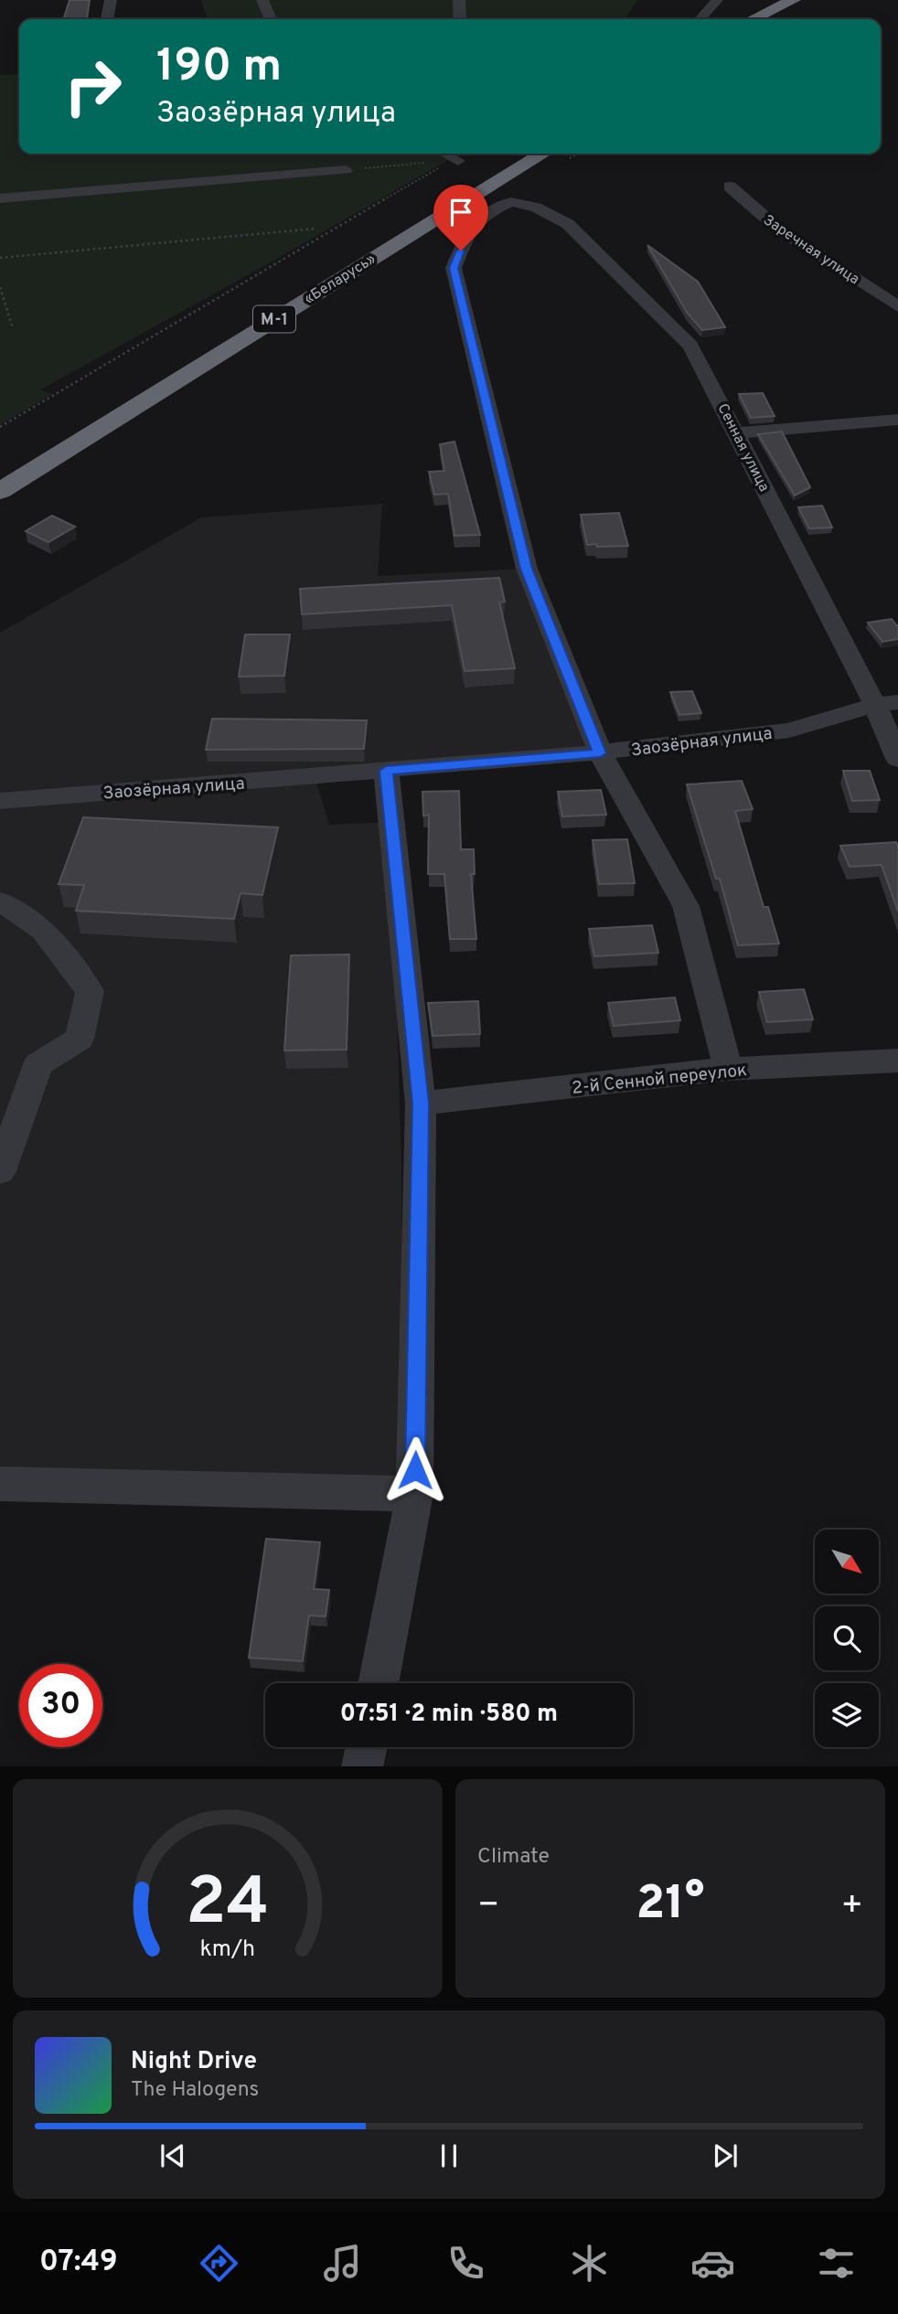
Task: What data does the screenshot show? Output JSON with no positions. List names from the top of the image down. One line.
{"streets":{"highway":["«Беларусь»","М-1"],"street":["Заречная улица","Сенная улица","Заозёрная улица","2-й Сенной переулок"]},"crossings":[["Сенная улица","Заозёрная улица"]],"north":"bottom right","page":{"turn":["190 m","Заозёрная улица"],"limit":"30","trip":"07:51 · 2 min · 580 m","tile":"Climate","heat":["−","21°","+"],"song":["Night Drive","The Halogens"],"tabs":"07:49","gauge":["24","km/h"]}}
